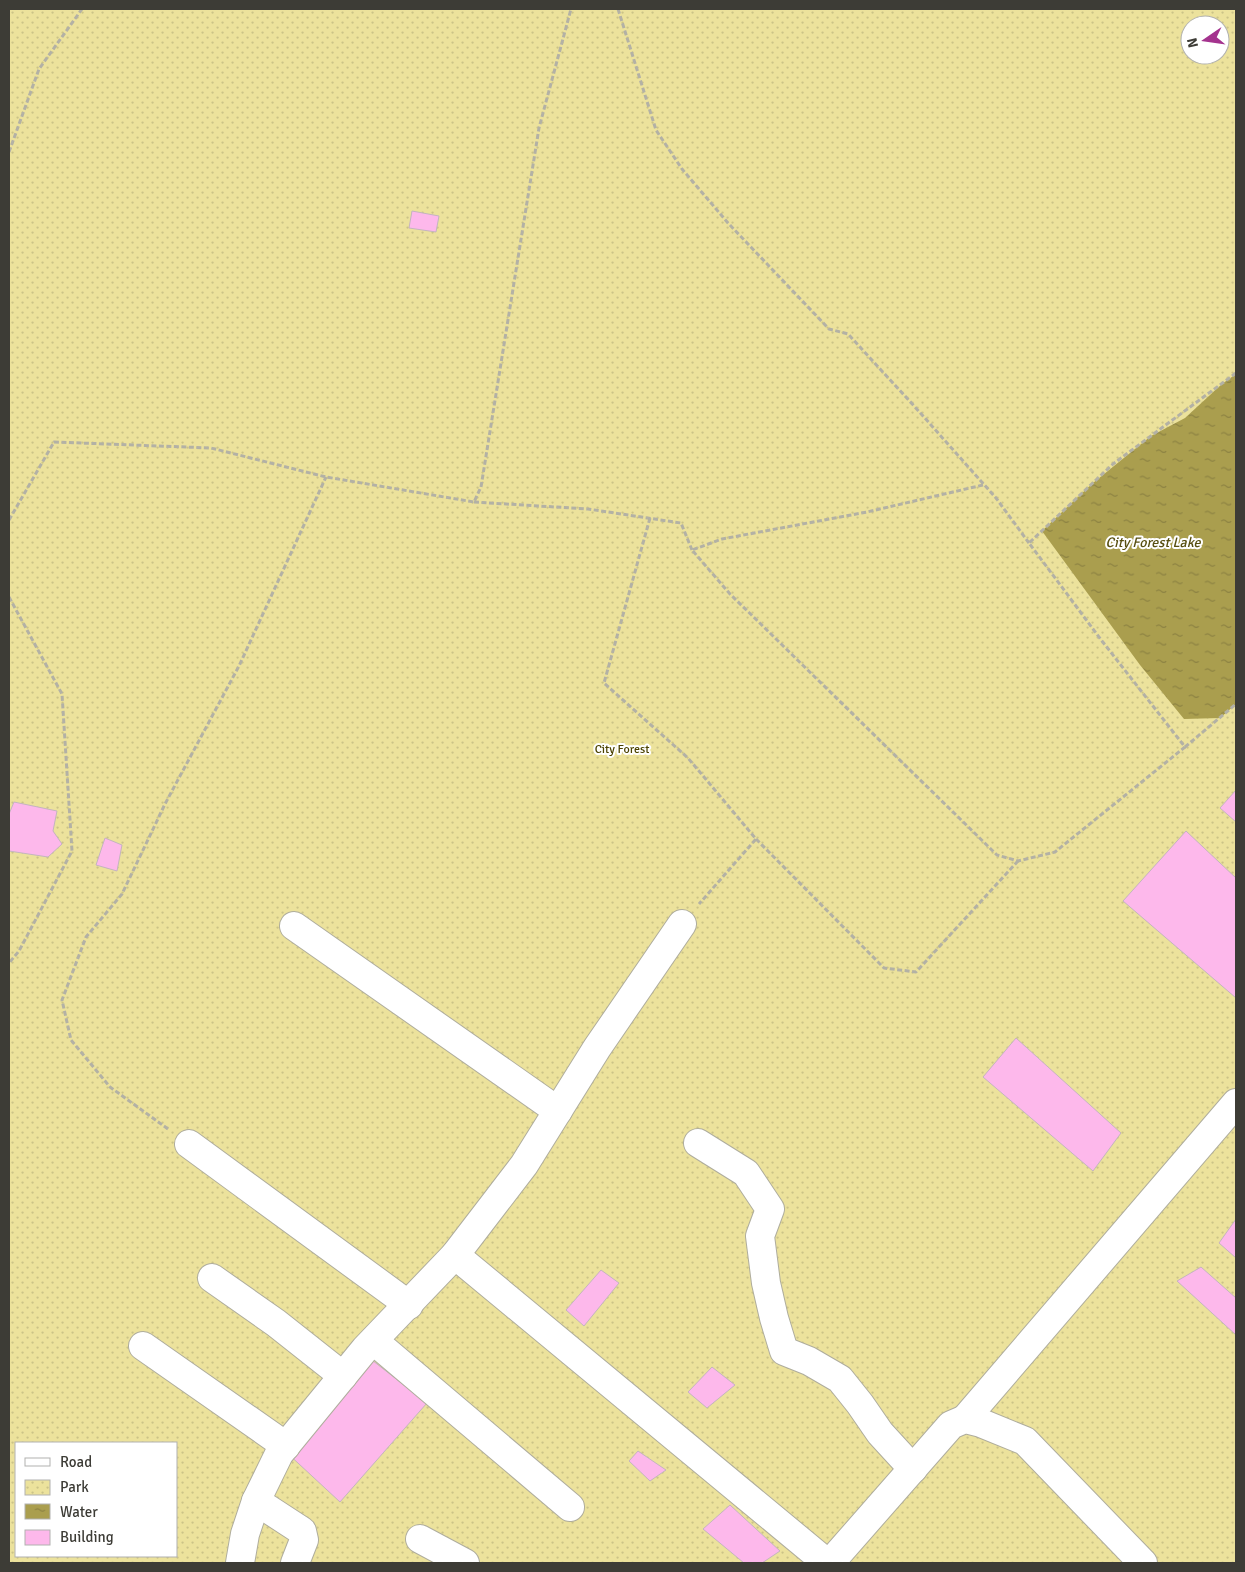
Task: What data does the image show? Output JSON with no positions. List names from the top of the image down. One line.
{"water":["City Forest Lake"],"parks":["City Forest"],"legend":["Road","Park","Water","Building"],"north":"left"}
